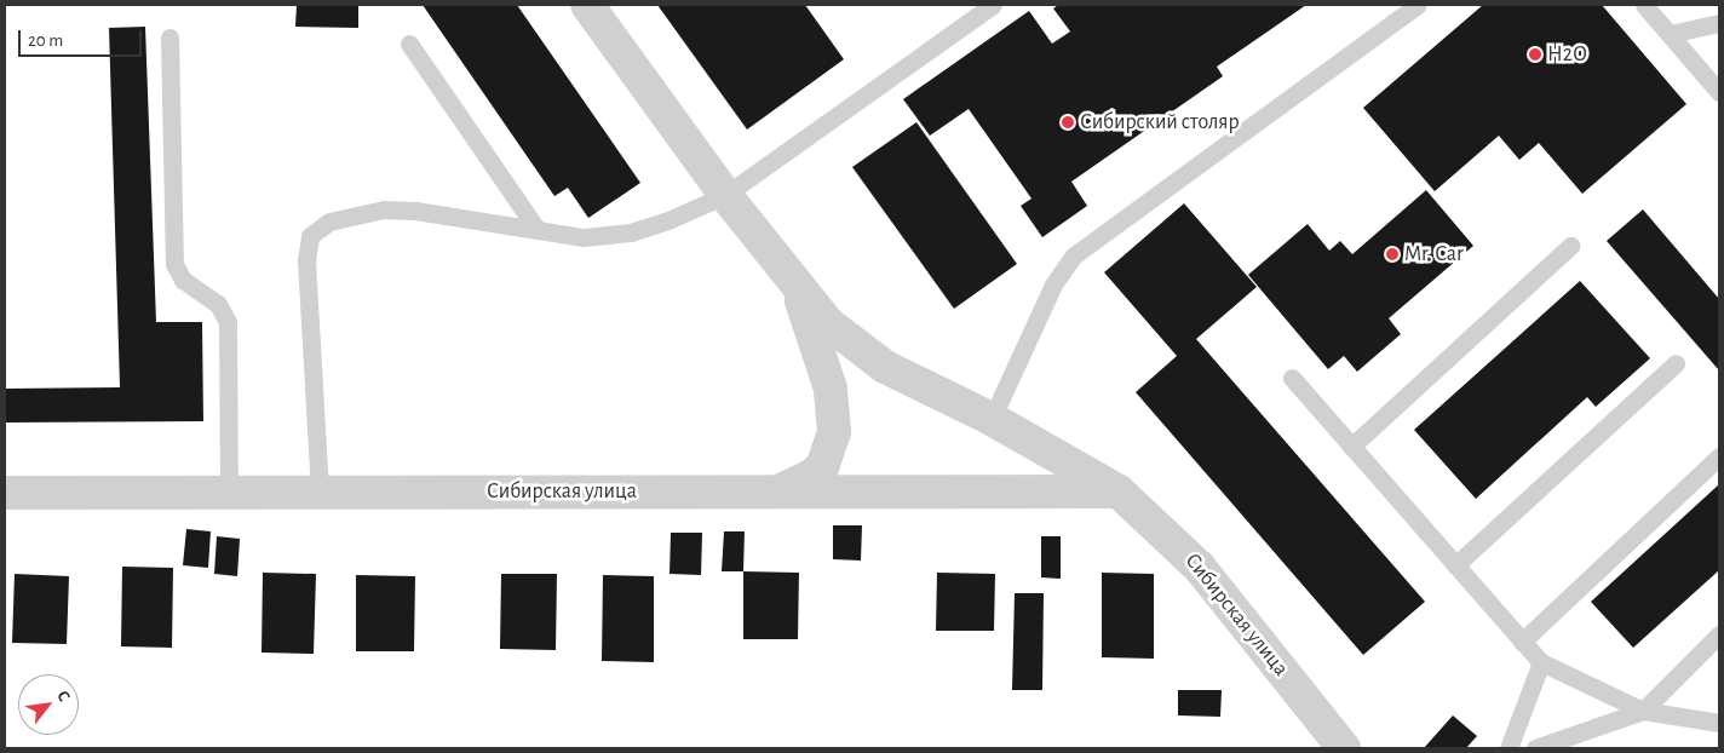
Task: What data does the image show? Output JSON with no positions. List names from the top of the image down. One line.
{"streets":{"street":["Сибирская улица"]},"places":["Н2О","Сибирский столяр","Mr. Car"],"scale_bar":"20 m","north":"top right"}
